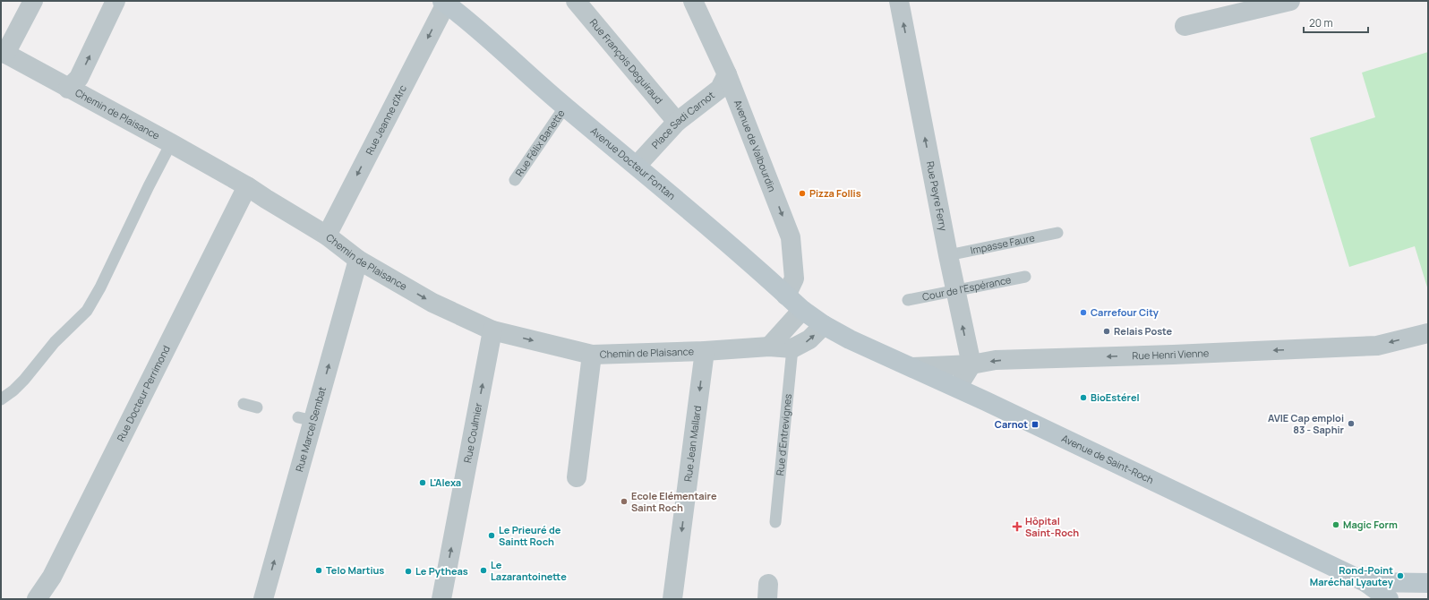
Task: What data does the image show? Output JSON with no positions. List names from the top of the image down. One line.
{"streets":{"main road":["Avenue Docteur Fontan","Avenue de Saint-Roch"],"street":["Rue François Deguiraud","Chemin de Plaisance","Rue Jeanne d'Arc","Place Sadi Carnot","Avenue de Valbourdin","Rue Peyre Ferry","Rue Henri Vienne","Rue Docteur Perrimond","Rue Marcel Sembat","Rue Coulmier","Rue Jean Mallard"],"lane":["Rue Félix Banette","Impasse Faure","Cour de l'Espérance","Rue d'Entrevignes"]},"crossings":[["Rue François Deguiraud","Place Sadi Carnot"],["Chemin de Plaisance","Rue Jeanne d'Arc"],["Chemin de Plaisance","Rue Docteur Perrimond"],["Chemin de Plaisance","Rue Marcel Sembat"],["Chemin de Plaisance","Rue Coulmier"],["Chemin de Plaisance","Rue d'Entrevignes"],["Chemin de Plaisance","Rue Jean Mallard"],["Rue Jeanne d'Arc","Avenue Docteur Fontan"],["Place Sadi Carnot","Avenue de Valbourdin"],["Place Sadi Carnot","Avenue Docteur Fontan"],["Rue Félix Banette","Avenue Docteur Fontan"],["Avenue de Valbourdin","Avenue Docteur Fontan"],["Avenue Docteur Fontan","Avenue de Saint-Roch"],["Rue Peyre Ferry","Impasse Faure"],["Rue Peyre Ferry","Cour de l'Espérance"],["Rue Peyre Ferry","Rue Henri Vienne"],["Rue Henri Vienne","Avenue de Saint-Roch"]],"one_way":["Rue Jeanne d'Arc","Avenue de Valbourdin","Rue Peyre Ferry","Rue Henri Vienne","Rue Marcel Sembat"],"places":{"other":["Pizza Follis","Carrefour City","Relais Poste","BioEstérel","AVIE Cap emploi 83 - Saphir","L'Alexa","Ecole Elémentaire Saint Roch","Magic Form","Le Prieuré de Saintt Roch","Telo Martius","Le Lazarantoinette","Le Pytheas","Rond-Point Maréchal Lyautey"],"transit":["Carnot"],"health":["Hôpital Saint-Roch"]},"scale_bar":"20 m"}
